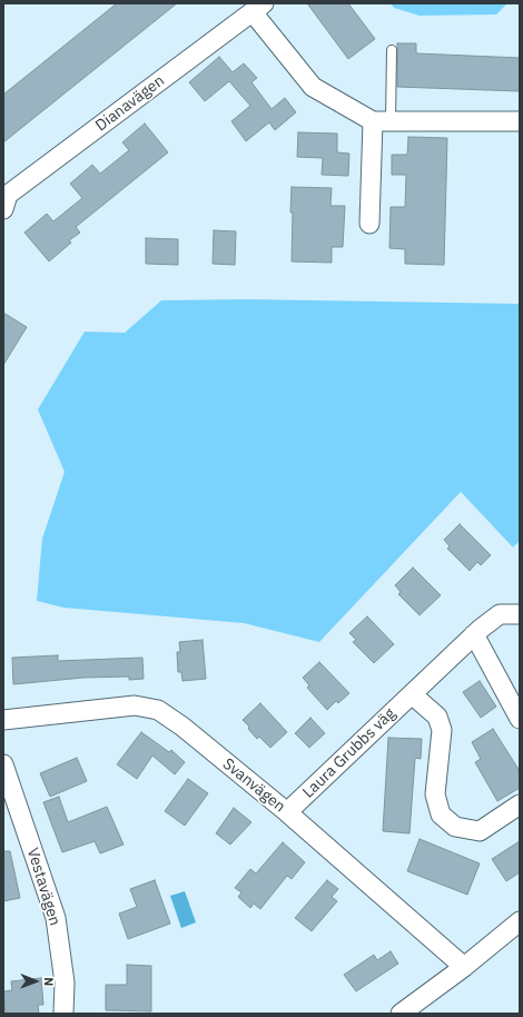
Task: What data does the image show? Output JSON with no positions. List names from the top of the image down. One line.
{"streets":{"street":["Dianavägen","Laura Grubbs väg","Svanvägen","Vestavägen"]},"crossings":[["Laura Grubbs väg","Svanvägen"]],"north":"right"}
